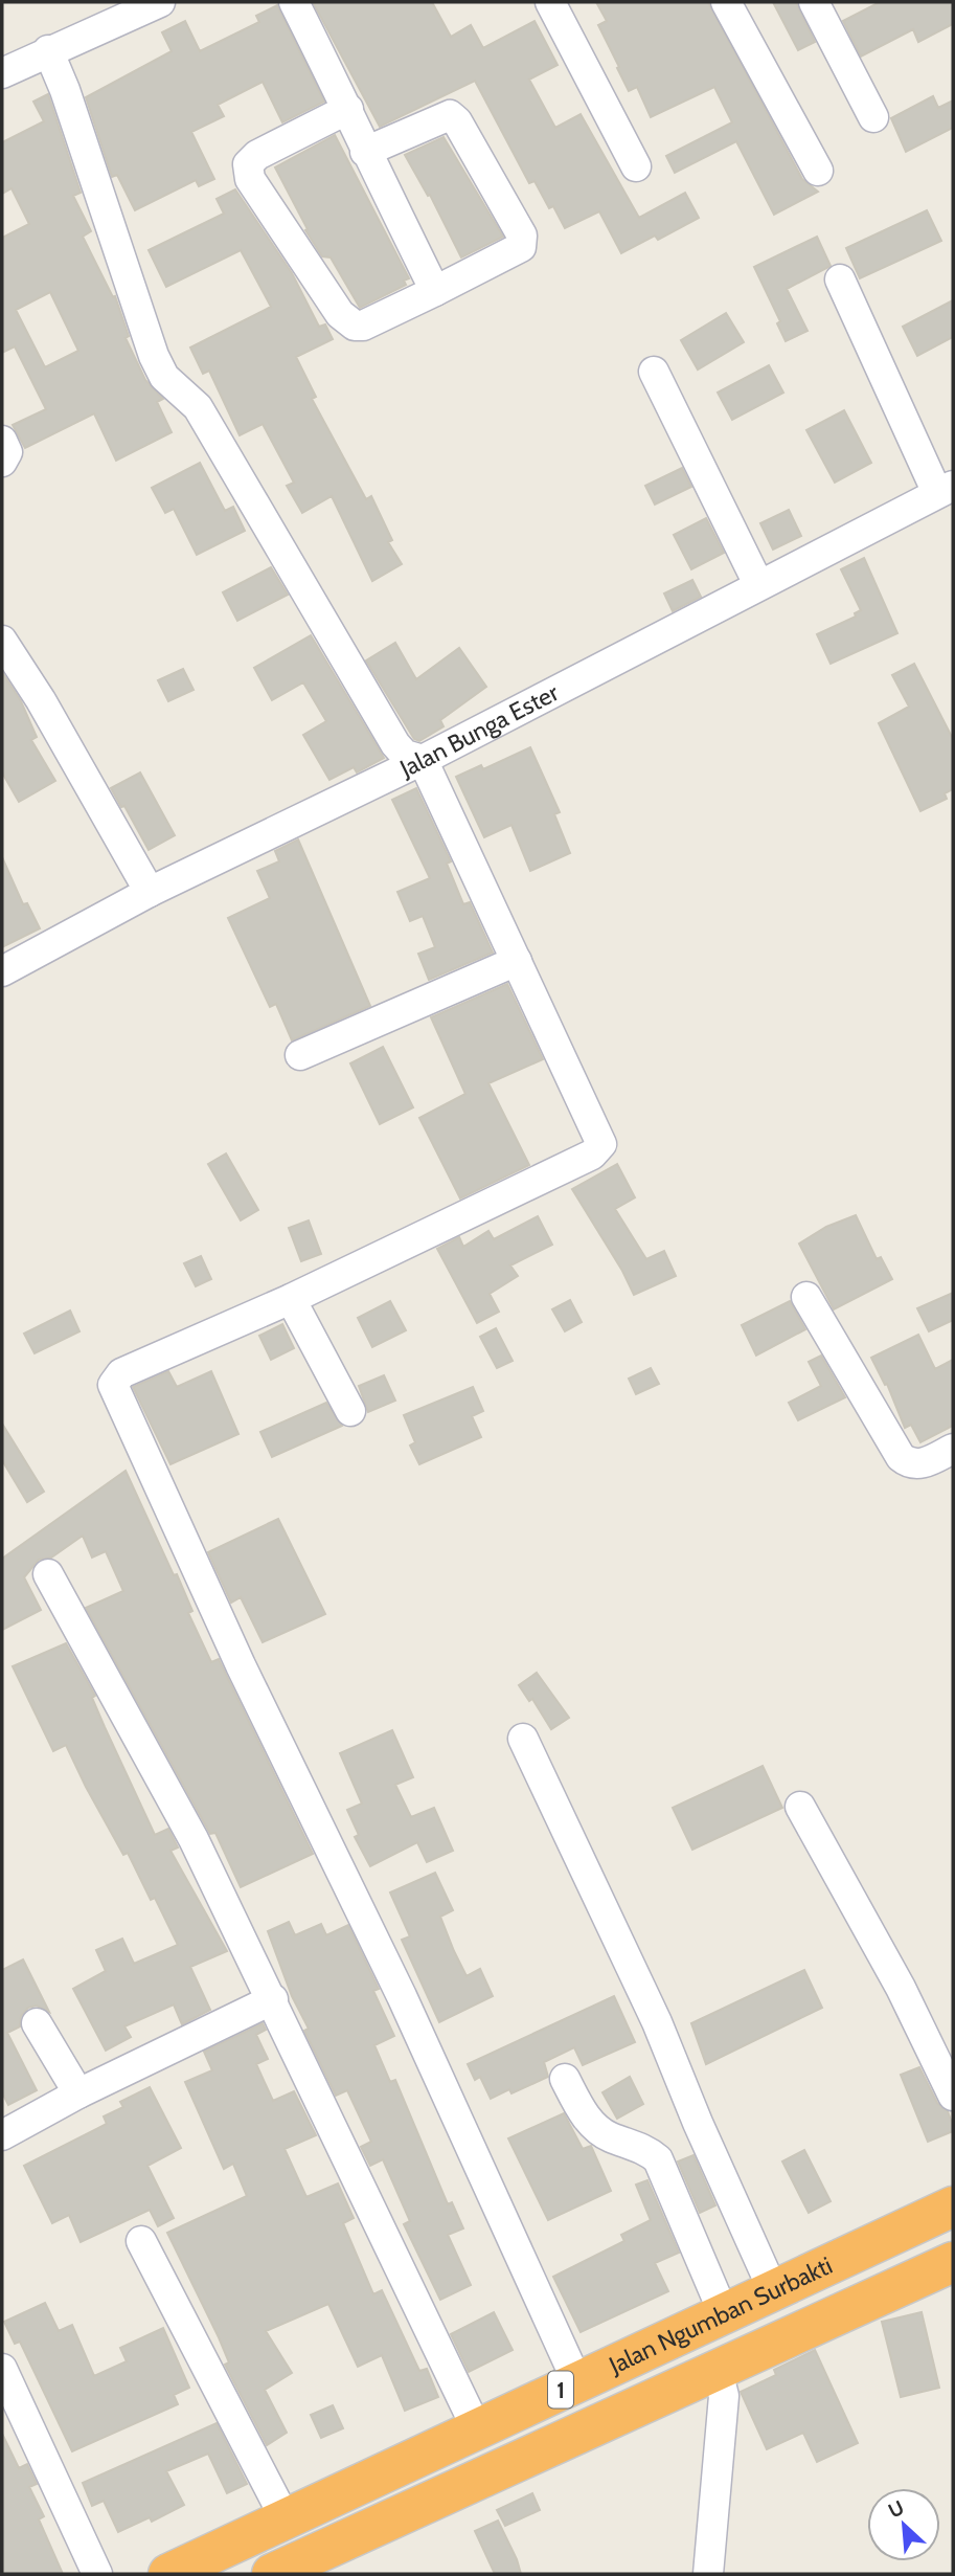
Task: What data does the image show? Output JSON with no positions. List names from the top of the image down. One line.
{"streets":{"highway":["Jalan Ngumban Surbakti","1"],"street":["Jalan Bunga Ester"]},"north":"top left"}
